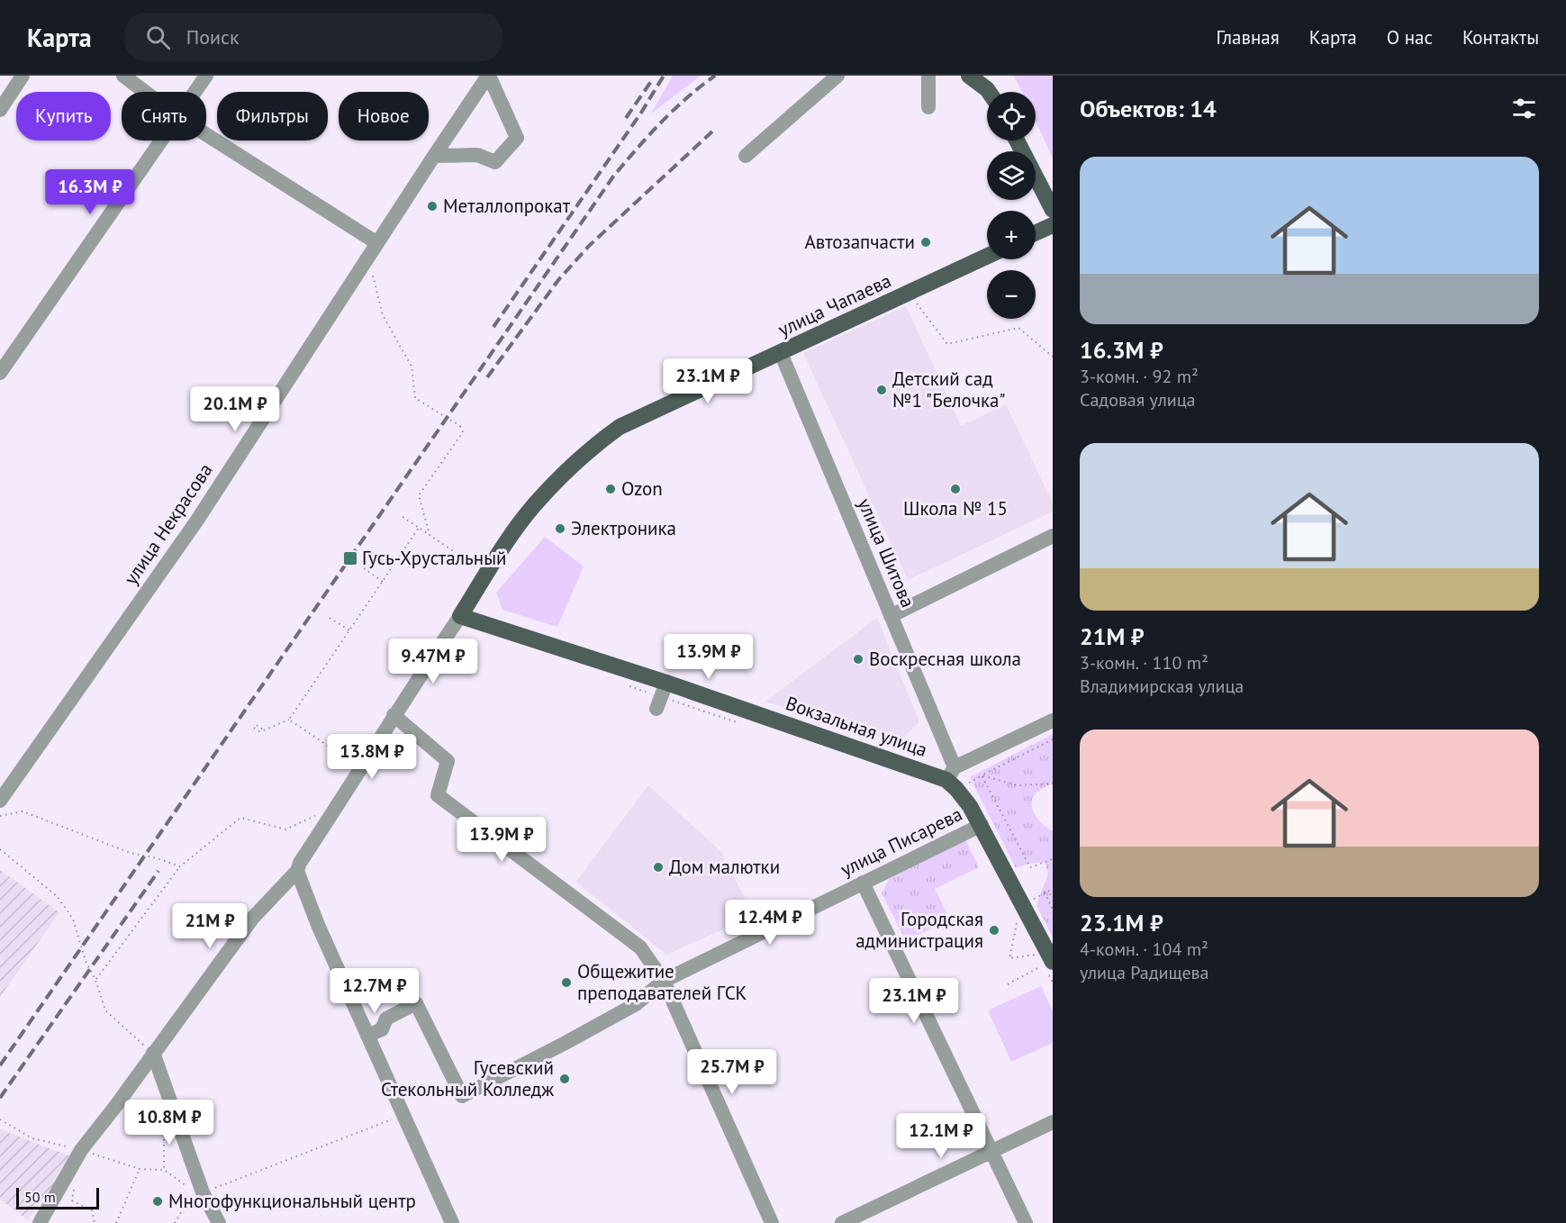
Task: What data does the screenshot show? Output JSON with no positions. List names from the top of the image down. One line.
{"streets":{"main road":["улица Чапаева","Вокзальная улица"],"street":["улица Некрасова","улица Шитова","улица Писарева"]},"crossings":[["улица Чапаева","улица Шитова"],["улица Чапаева","Вокзальная улица"],["улица Шитова","Вокзальная улица"]],"places":{"other":["Металлопрокат","Автозапчасти","Детский сад №1 \"Белочка\"","Ozon","Школа № 15","Электроника","Воскресная школа","Дом малютки","Городская администрация","Общежитие преподавателей ГСК","Гусевский Стекольный Колледж","Многофункциональный центр"],"transit":["Гусь-Хрустальный"]},"scale_bar":"50 m","page":{"header":"Карта","search":"Поиск","nav":["Главная","Карта","О нас","Контакты"],"heading":"Объектов: 14","map_buttons":["+","−"],"chip":["Купить","Снять","Фильтры","Новое"],"list":[{"name":"16.3M ₽","note":"3-комн. · 92 m² · Садовая улица"},{"name":"21M ₽","note":"3-комн. · 110 m² · Владимирская улица"},{"name":"23.1M ₽","note":"4-комн. · 104 m² · улица Радищева"}],"price":["16.3M ₽","23.1M ₽","20.1M ₽","13.9M ₽","9.47M ₽","13.8M ₽","13.9M ₽","12.4M ₽","21M ₽","12.7M ₽","23.1M ₽","25.7M ₽","10.8M ₽","12.1M ₽"],"scale":"50 m"}}
